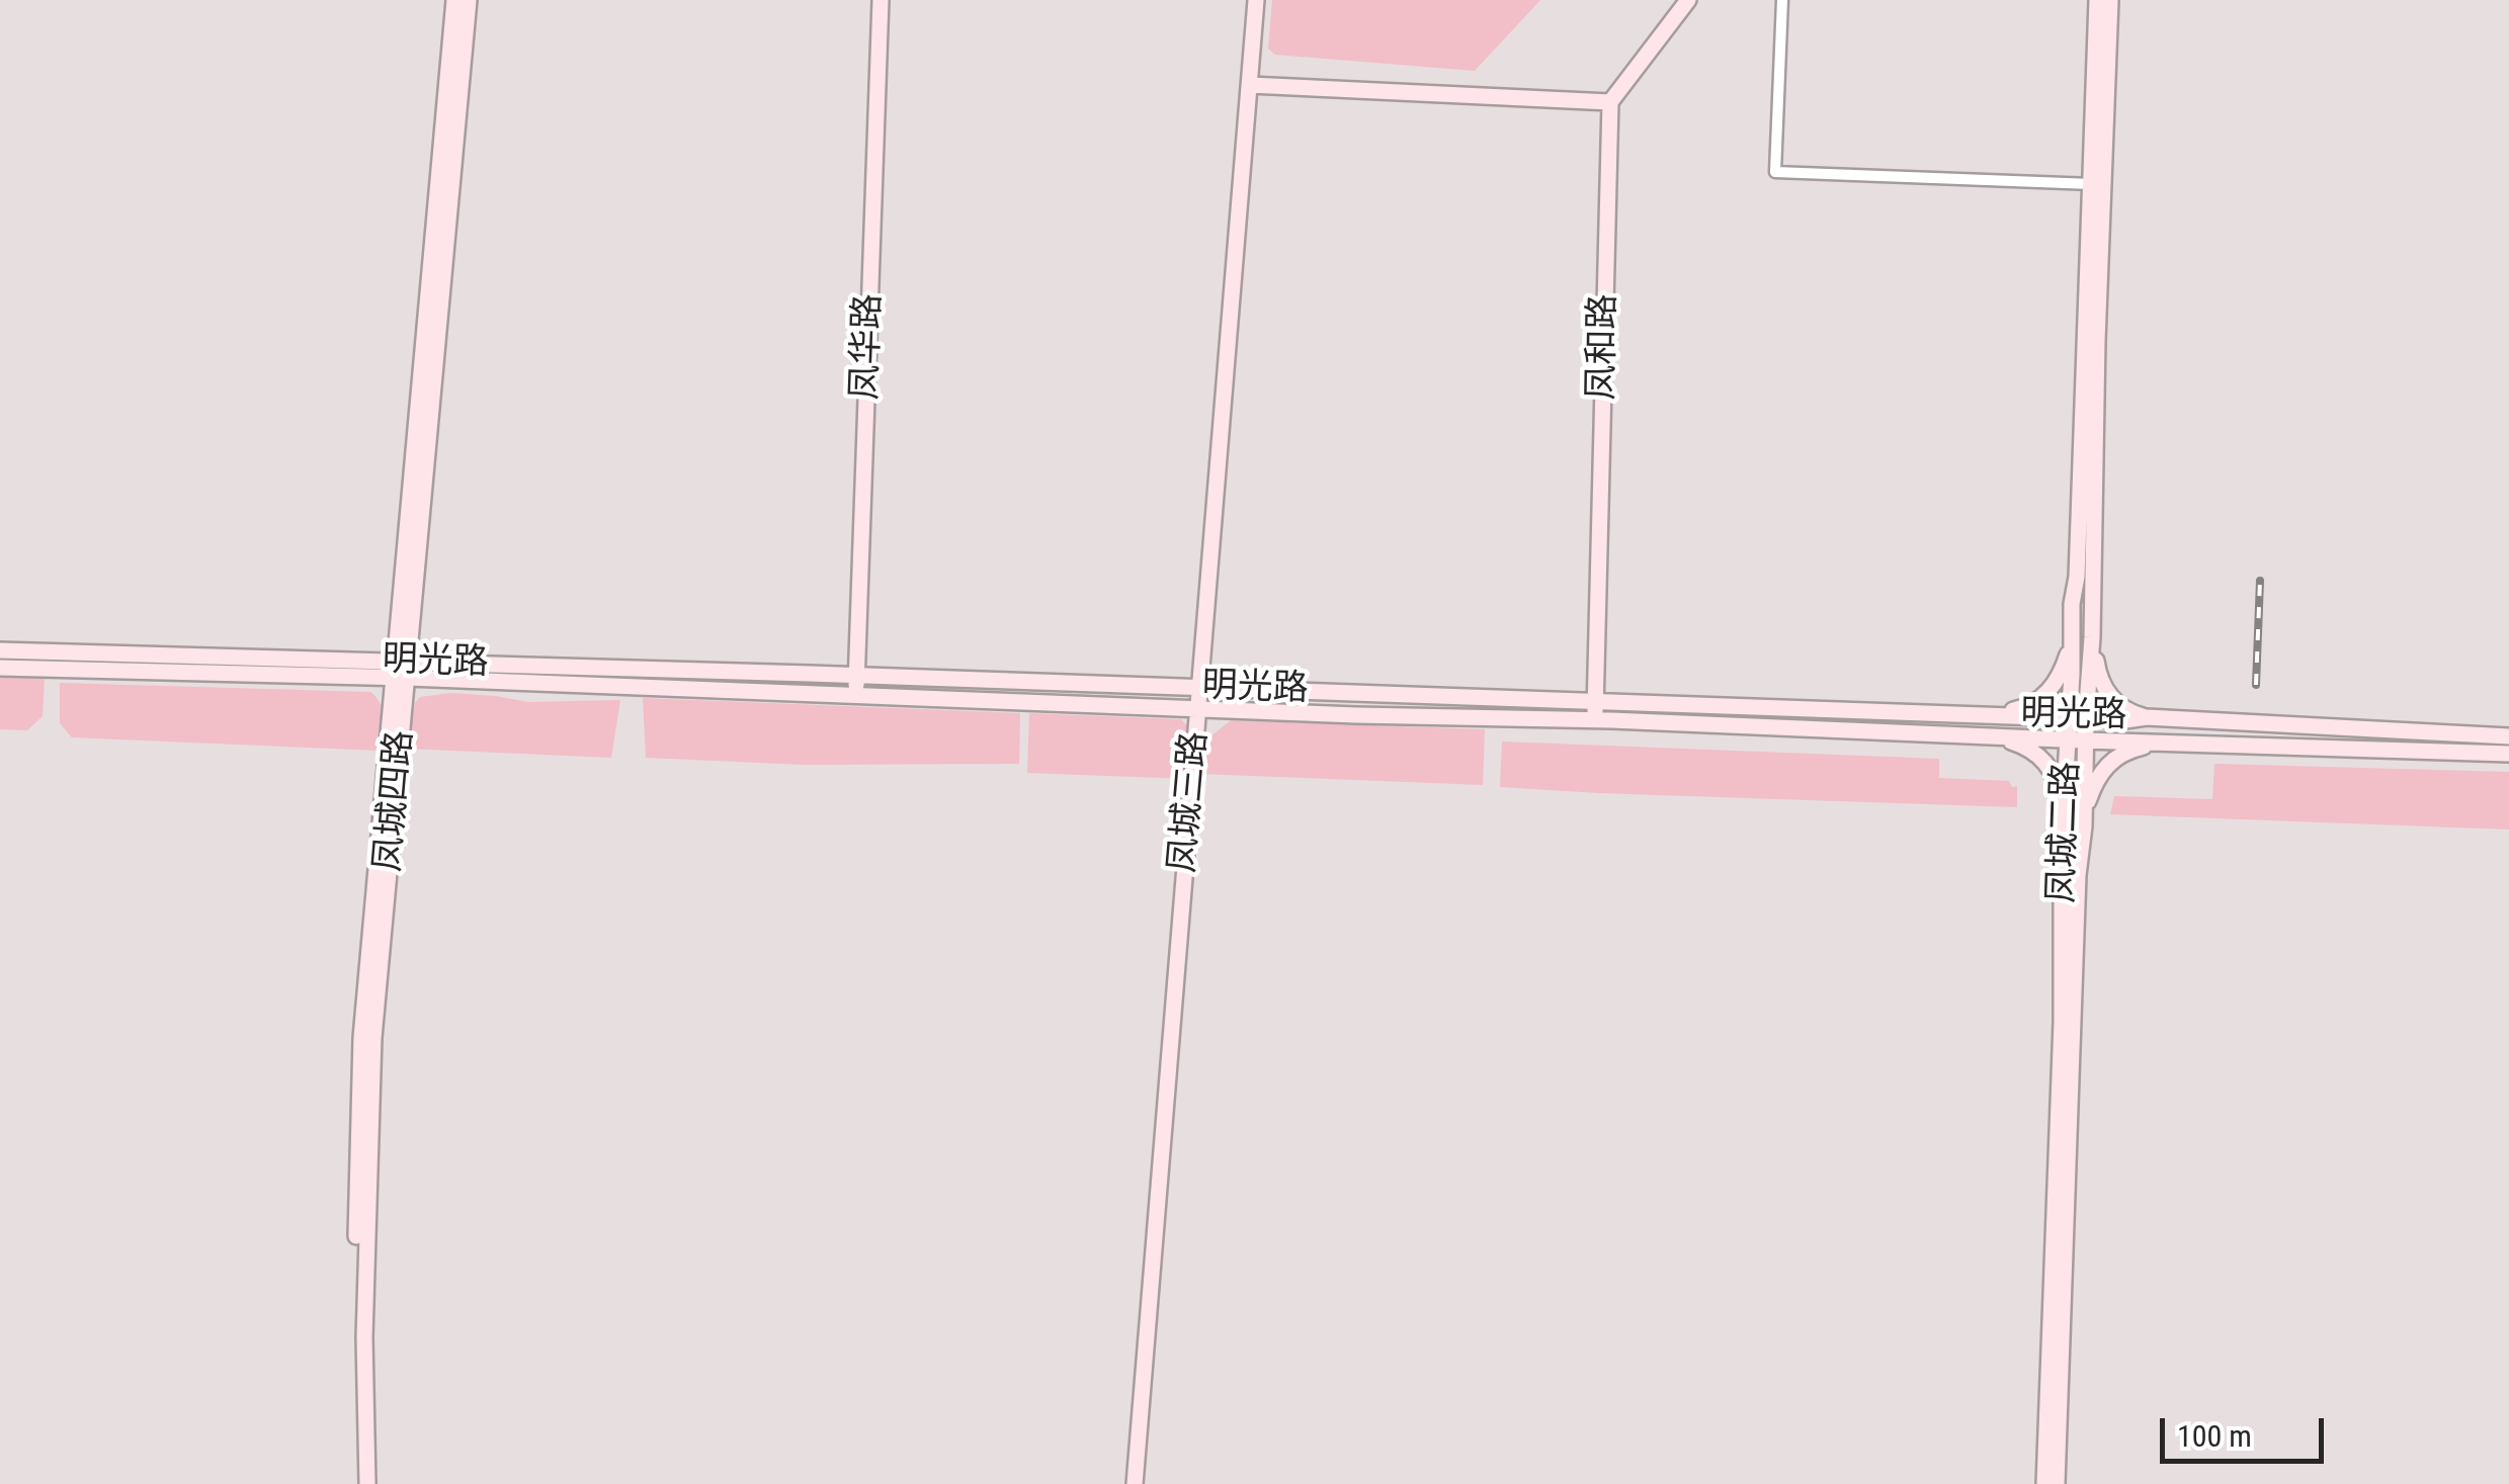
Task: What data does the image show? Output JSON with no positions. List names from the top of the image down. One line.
{"streets":{"main road":["凤华路","凤和路","明光路","凤城四路","凤城三路","凤城二路"]},"crossings":[["凤华路","明光路"],["凤和路","明光路"],["明光路","凤城四路"],["明光路","凤城三路"],["明光路","凤城二路"]],"scale_bar":"100 m"}
